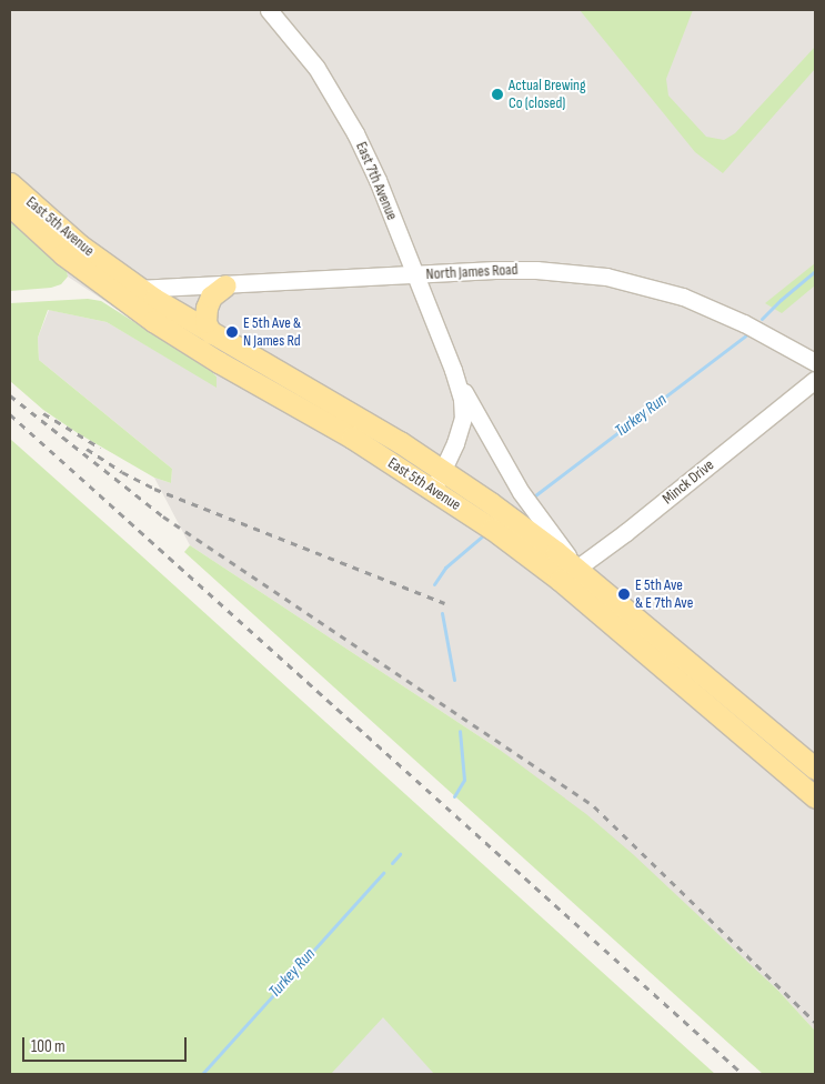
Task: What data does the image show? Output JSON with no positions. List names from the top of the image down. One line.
{"streets":{"main road":["East 5th Avenue"],"street":["East 7th Avenue","North James Road","Minck Drive"]},"crossings":[["East 7th Avenue","East 5th Avenue"],["East 7th Avenue","North James Road"],["East 7th Avenue","Minck Drive"],["East 5th Avenue","North James Road"],["East 5th Avenue","Minck Drive"]],"water":["Turkey Run"],"places":["Actual Brewing Co (closed)","E 5th Ave & N James Rd","E 5th Ave & E 7th Ave"],"scale_bar":"100 m"}
